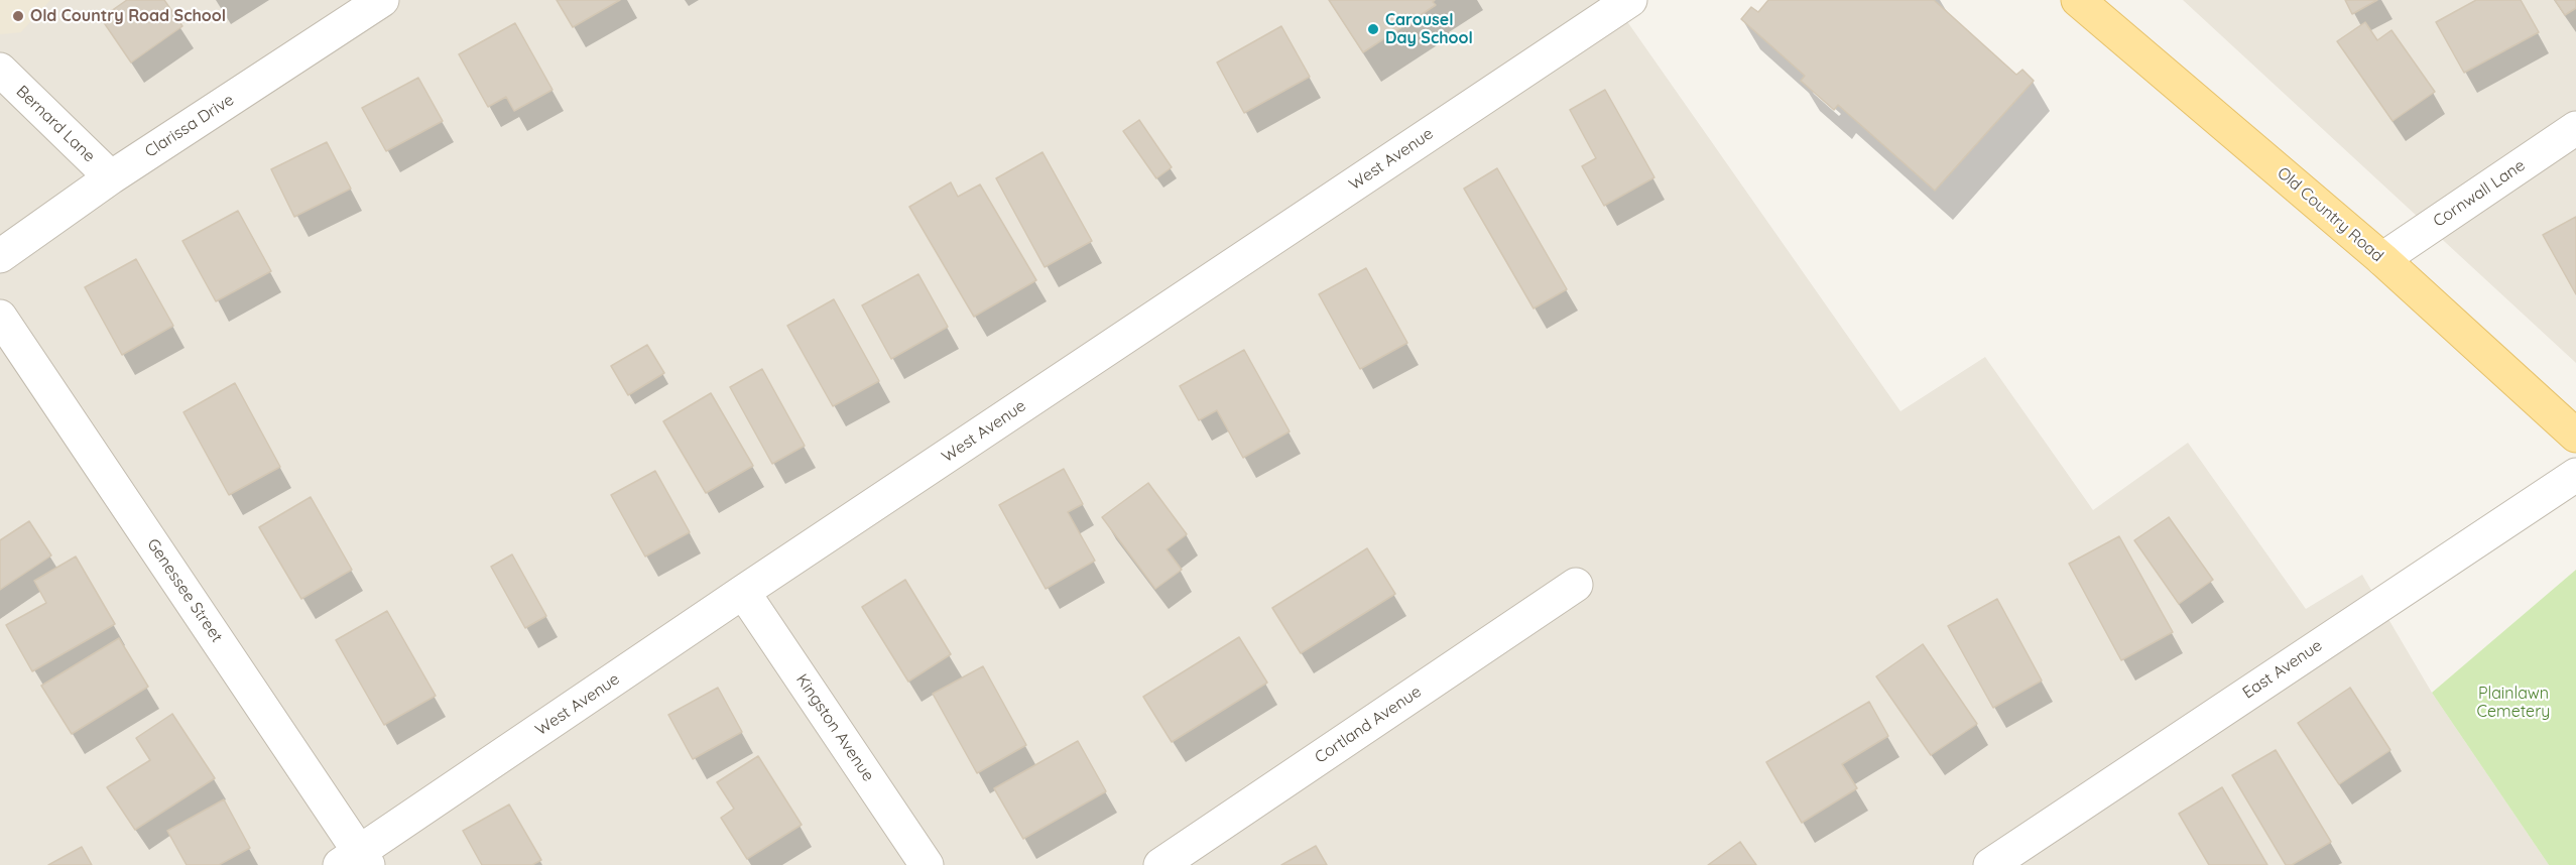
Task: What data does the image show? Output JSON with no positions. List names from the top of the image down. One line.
{"streets":{"main road":["Old Country Road"],"street":["Bernard Lane","Clarissa Drive","West Avenue","Cornwall Lane","Genessee Street","East Avenue","Cortland Avenue","Kingston Avenue"]},"crossings":[["Bernard Lane","Clarissa Drive"],["West Avenue","Genessee Street"],["West Avenue","Kingston Avenue"],["Cornwall Lane","Old Country Road"]],"parks":["Plainlawn Cemetery"],"places":["Old Country Road School","Carousel Day School"]}
